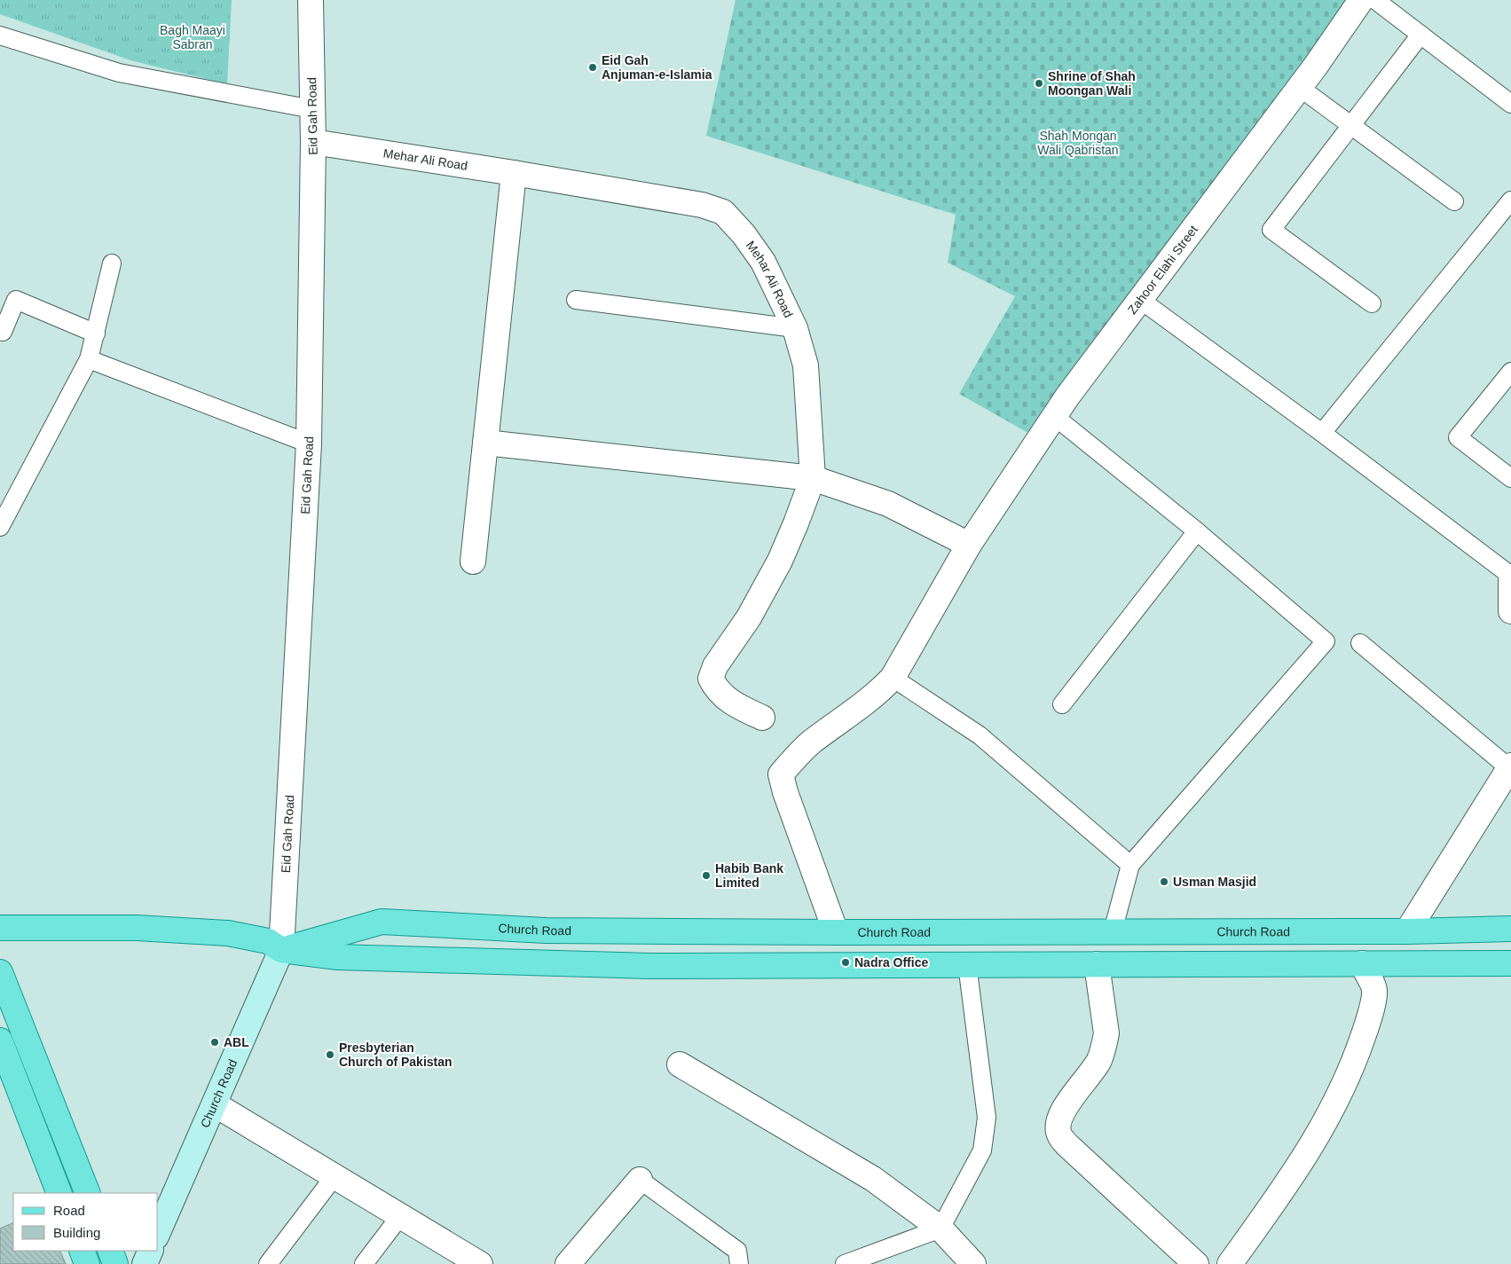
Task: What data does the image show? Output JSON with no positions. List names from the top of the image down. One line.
{"streets":{"main road":["Church Road"],"street":["Eid Gah Road","Mehar Ali Road","Zahoor Elahi Street"]},"crossings":[["Eid Gah Road","Mehar Ali Road"],["Eid Gah Road","Church Road"],["Zahoor Elahi Street","Church Road"]],"parks":["Bagh Maayi Sabran","Shah Mongan Wali Qabristan"],"places":["Eid Gah Anjuman-e-Islamia","Shrine of Shah Moongan Wali","Habib Bank Limited","Usman Masjid","Nadra Office","ABL","Presbyterian Church of Pakistan"],"legend":["Road","Building"]}
